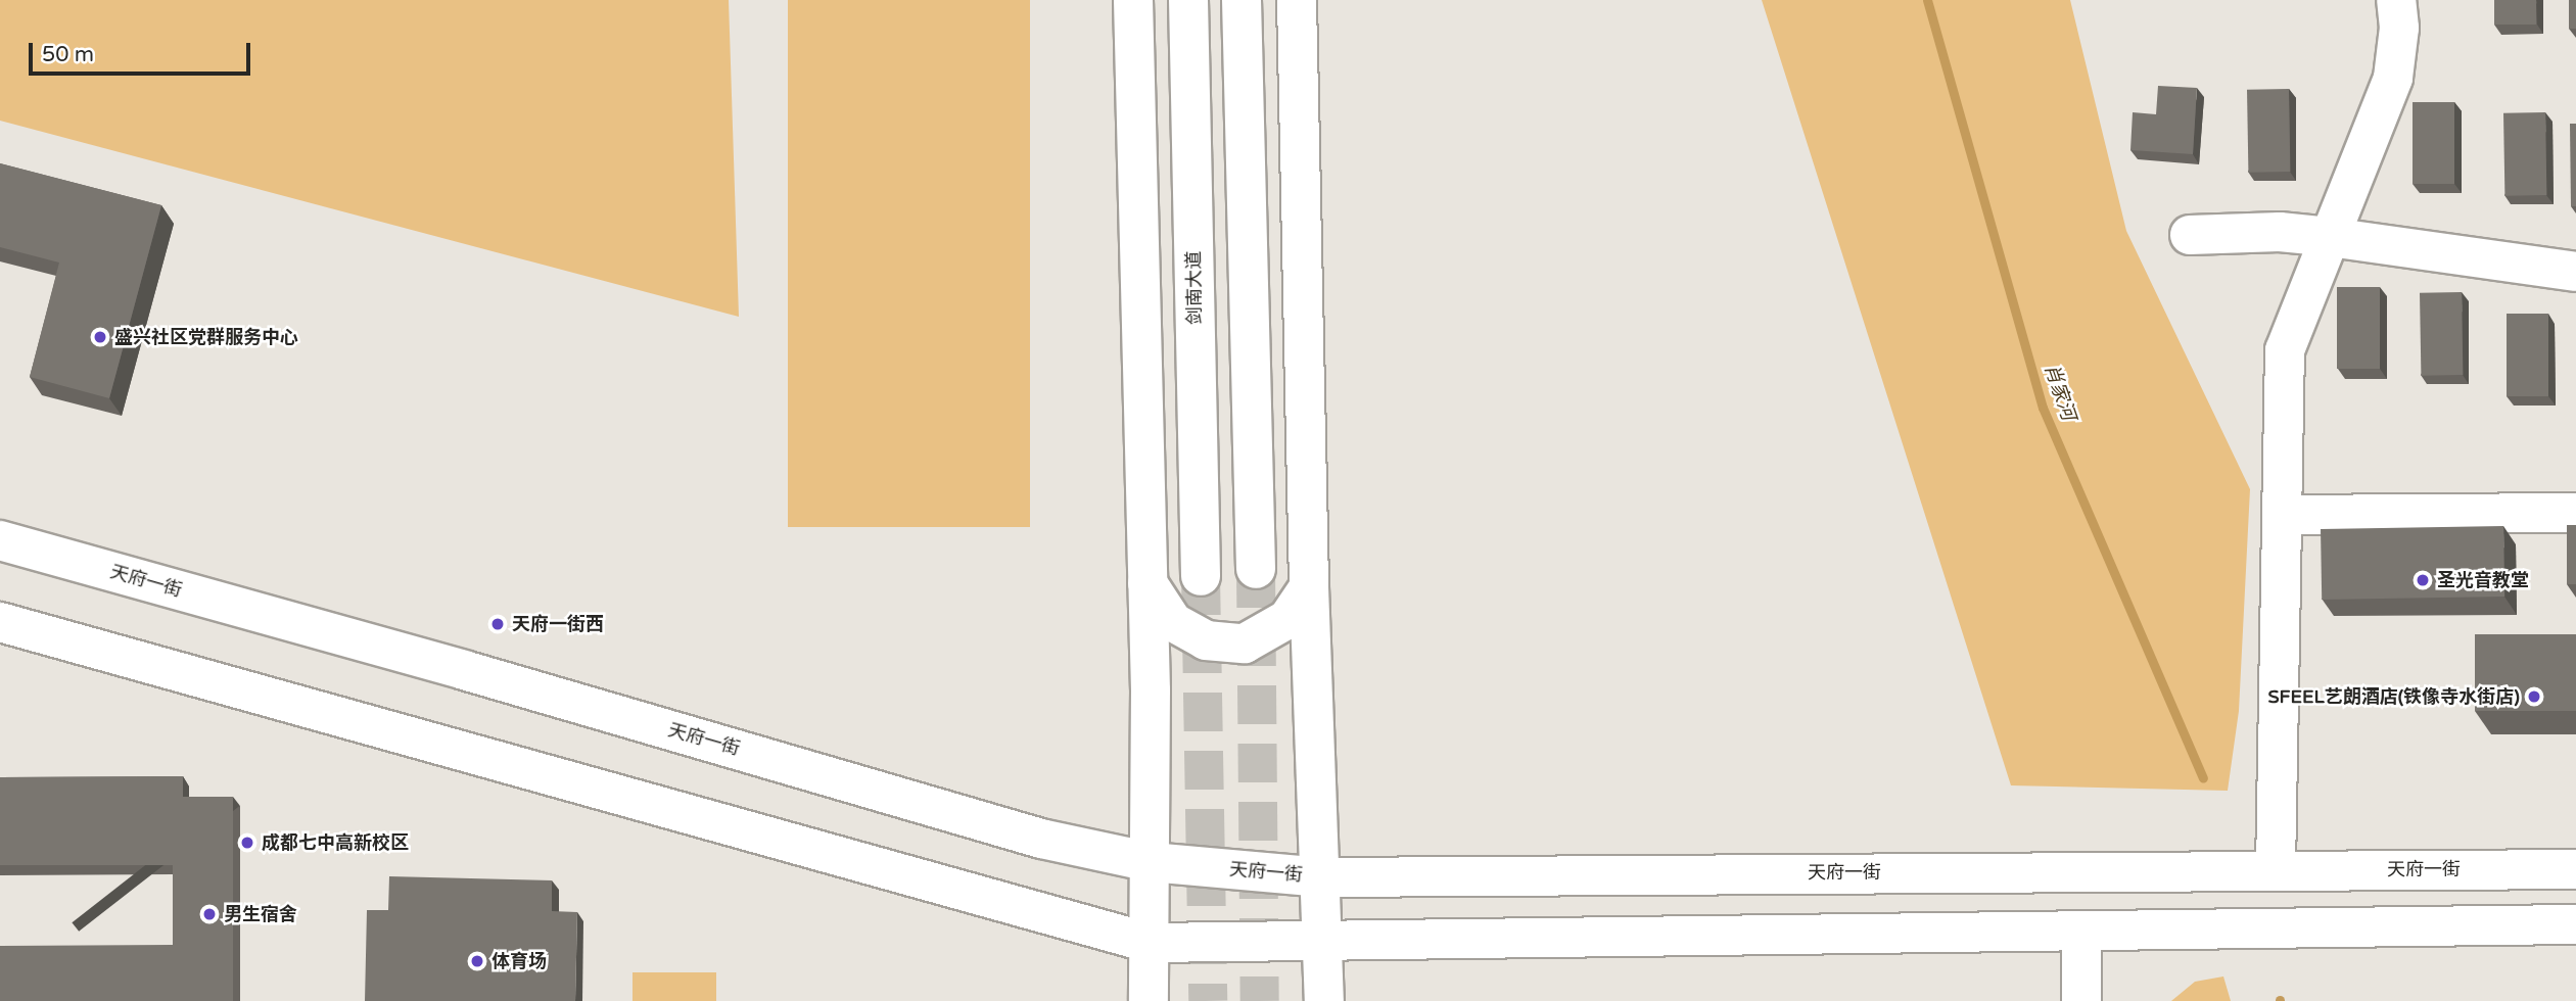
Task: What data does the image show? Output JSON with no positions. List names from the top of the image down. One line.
{"streets":{"main road":["剑南大道","天府一街"]},"water":["肖家河"],"places":["盛兴社区党群服务中心","圣光音教堂","天府一街西","SFEEL艺朗酒店(铁像寺水街店)","成都七中高新校区","男生宿舍","体育场"],"scale_bar":"50 m"}
